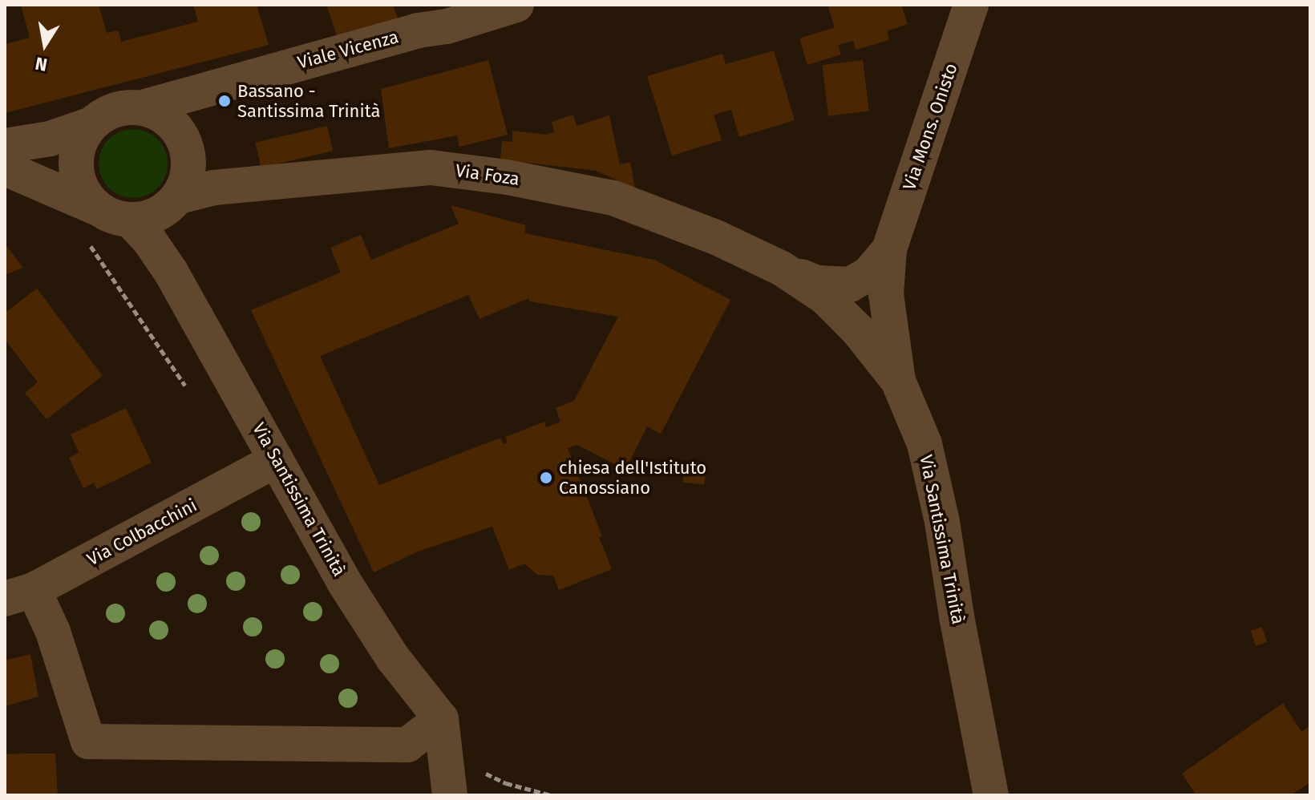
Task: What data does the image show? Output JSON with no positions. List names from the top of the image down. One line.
{"streets":{"street":["Viale Vicenza","Via Mons. Onisto","Via Foza","Via Santissima Trinità","Via Colbacchini"]},"crossings":[["Viale Vicenza","Via Foza"],["Viale Vicenza","Via Santissima Trinità"],["Via Mons. Onisto","Via Foza"],["Via Mons. Onisto","Via Santissima Trinità"],["Via Foza","Via Santissima Trinità"],["Via Santissima Trinità","Via Colbacchini"]],"places":["Bassano - Santissima Trinità","chiesa dell'Istituto Canossiano"],"north":"bottom"}
